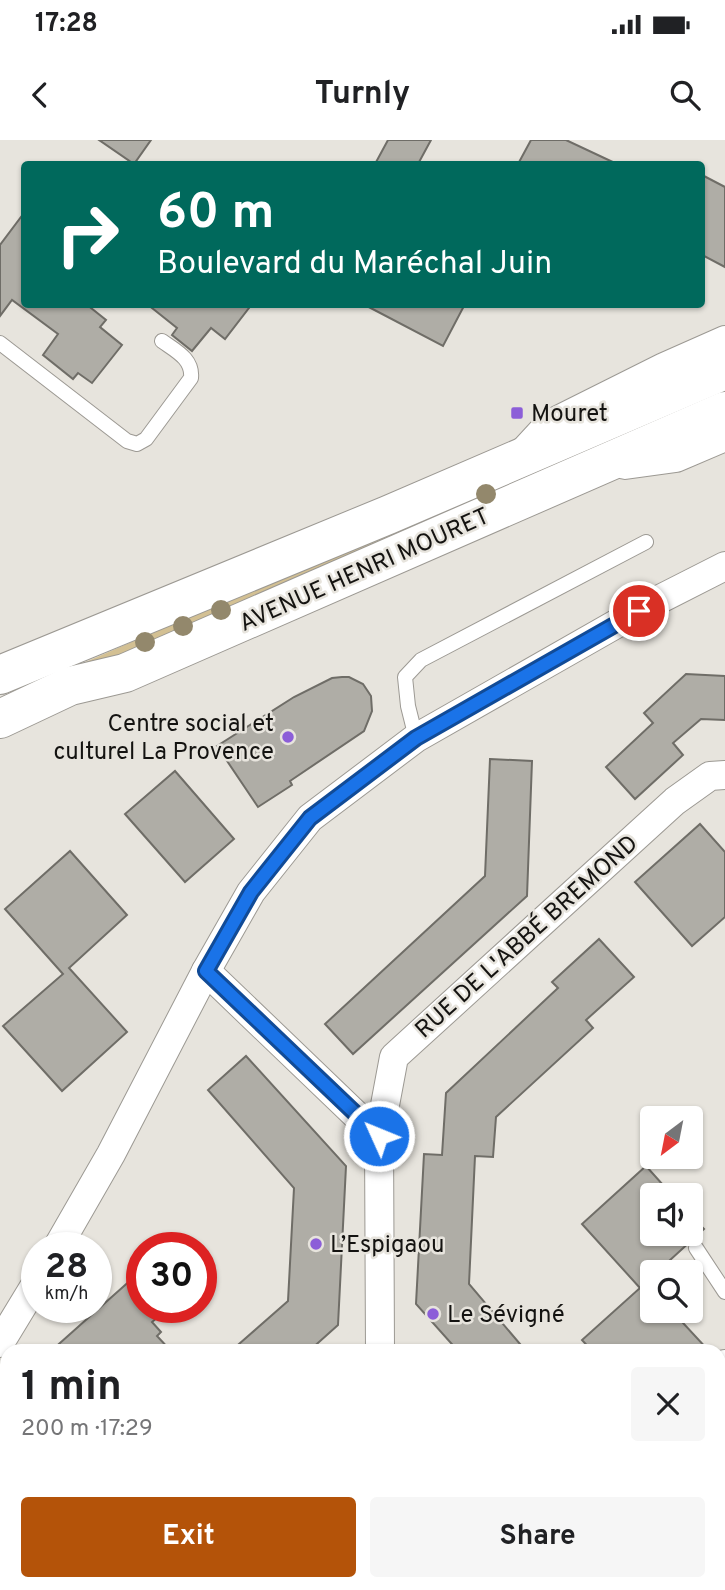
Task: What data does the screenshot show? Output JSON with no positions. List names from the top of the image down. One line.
{"streets":{"main road":["AVENUE HENRI MOURET"],"street":["RUE DE L'ABBÉ BREMOND"]},"places":{"transit":["Mouret"],"other":["Centre social et culturel La Provence","L’Espigaou","Le Sévigné"]},"north":"bottom left","page":{"status":"17:28","header":"Turnly","turn":["60 m","Boulevard du Maréchal Juin"],"speed":"28 km/h","limit":"30","heading":["1 min","200 m · 17:29"],"buttons":["Exit","Share"]}}
